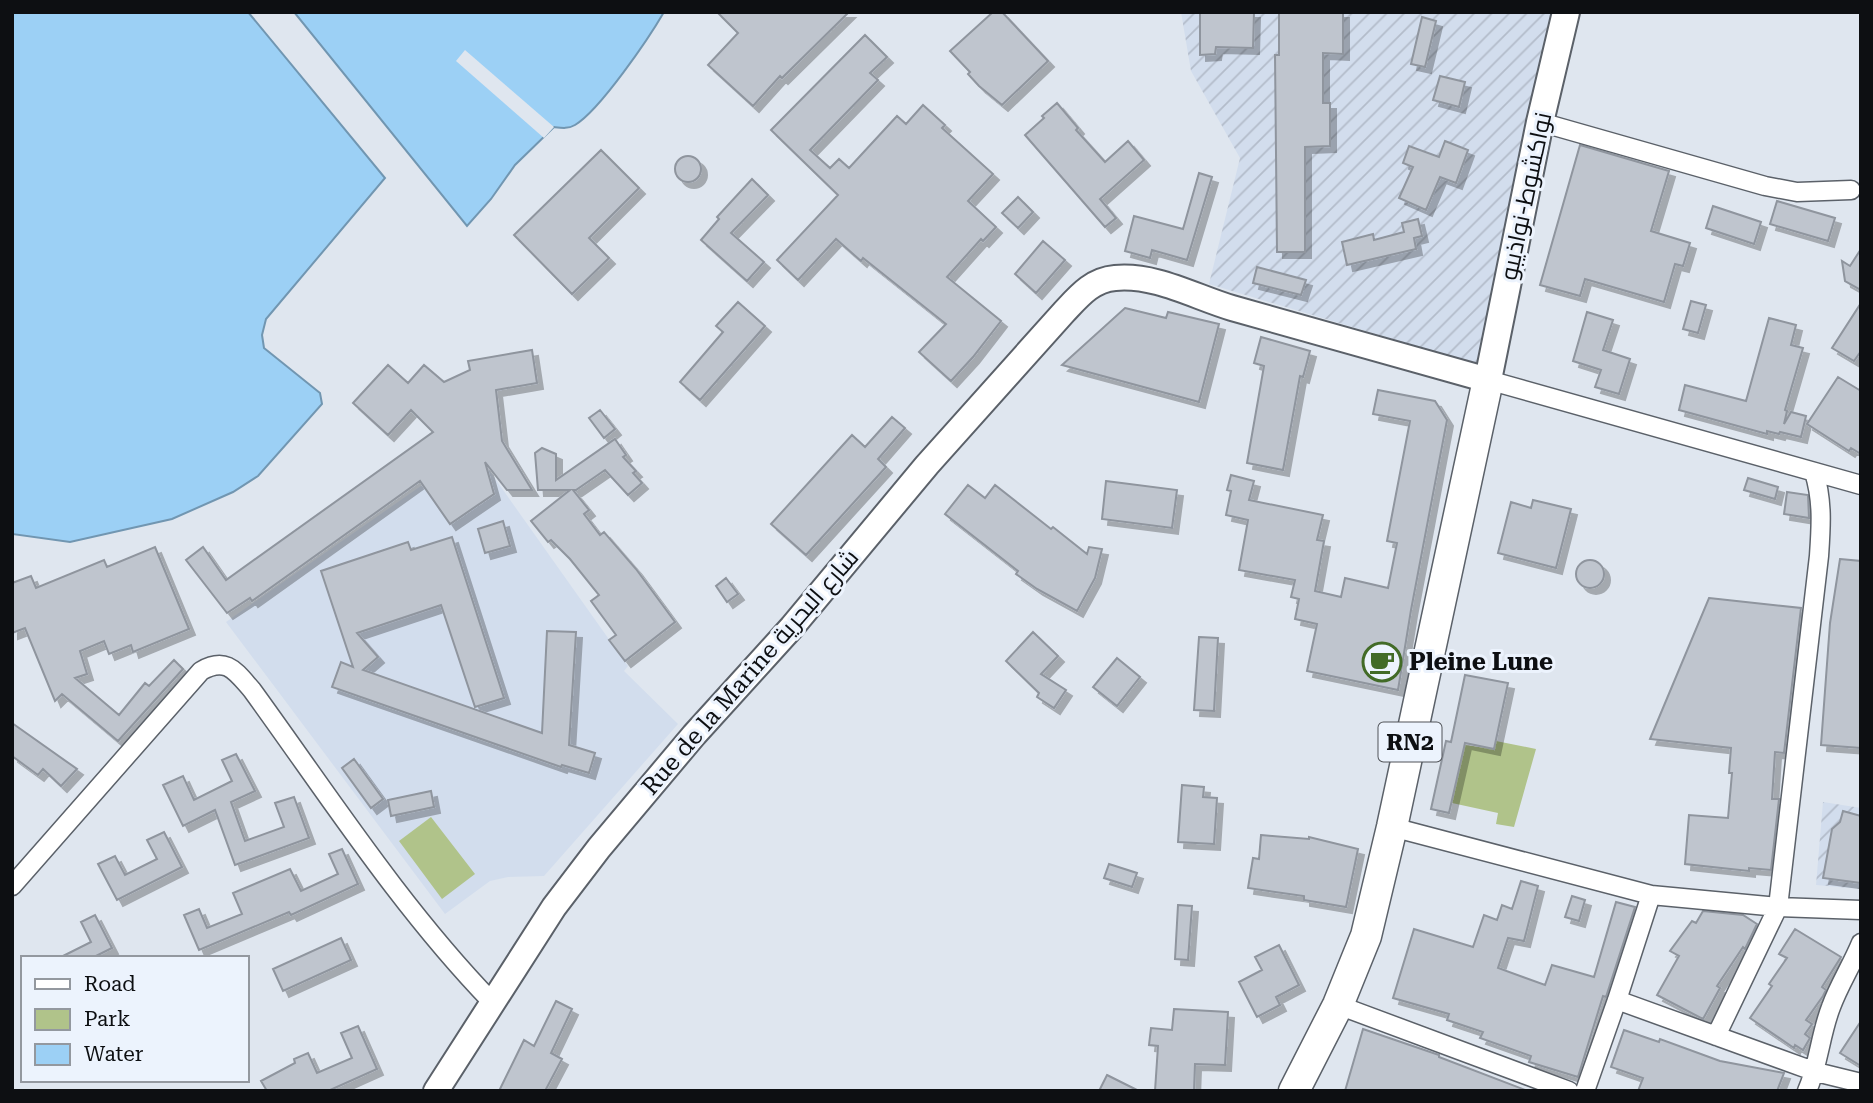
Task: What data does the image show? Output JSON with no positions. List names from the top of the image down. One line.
{"streets":{"highway":["RN2"],"main road":["نواكشوط-نواذيبو"],"street":["Rue de la Marine شارع البحرية"]},"crossings":[["نواكشوط-نواذيبو","Rue de la Marine شارع البحرية"],["نواكشوط-نواذيبو","RN2"],["Rue de la Marine شارع البحرية","RN2"]],"places":{"cafe":["Pleine Lune"]},"legend":["Road","Park","Water"]}
